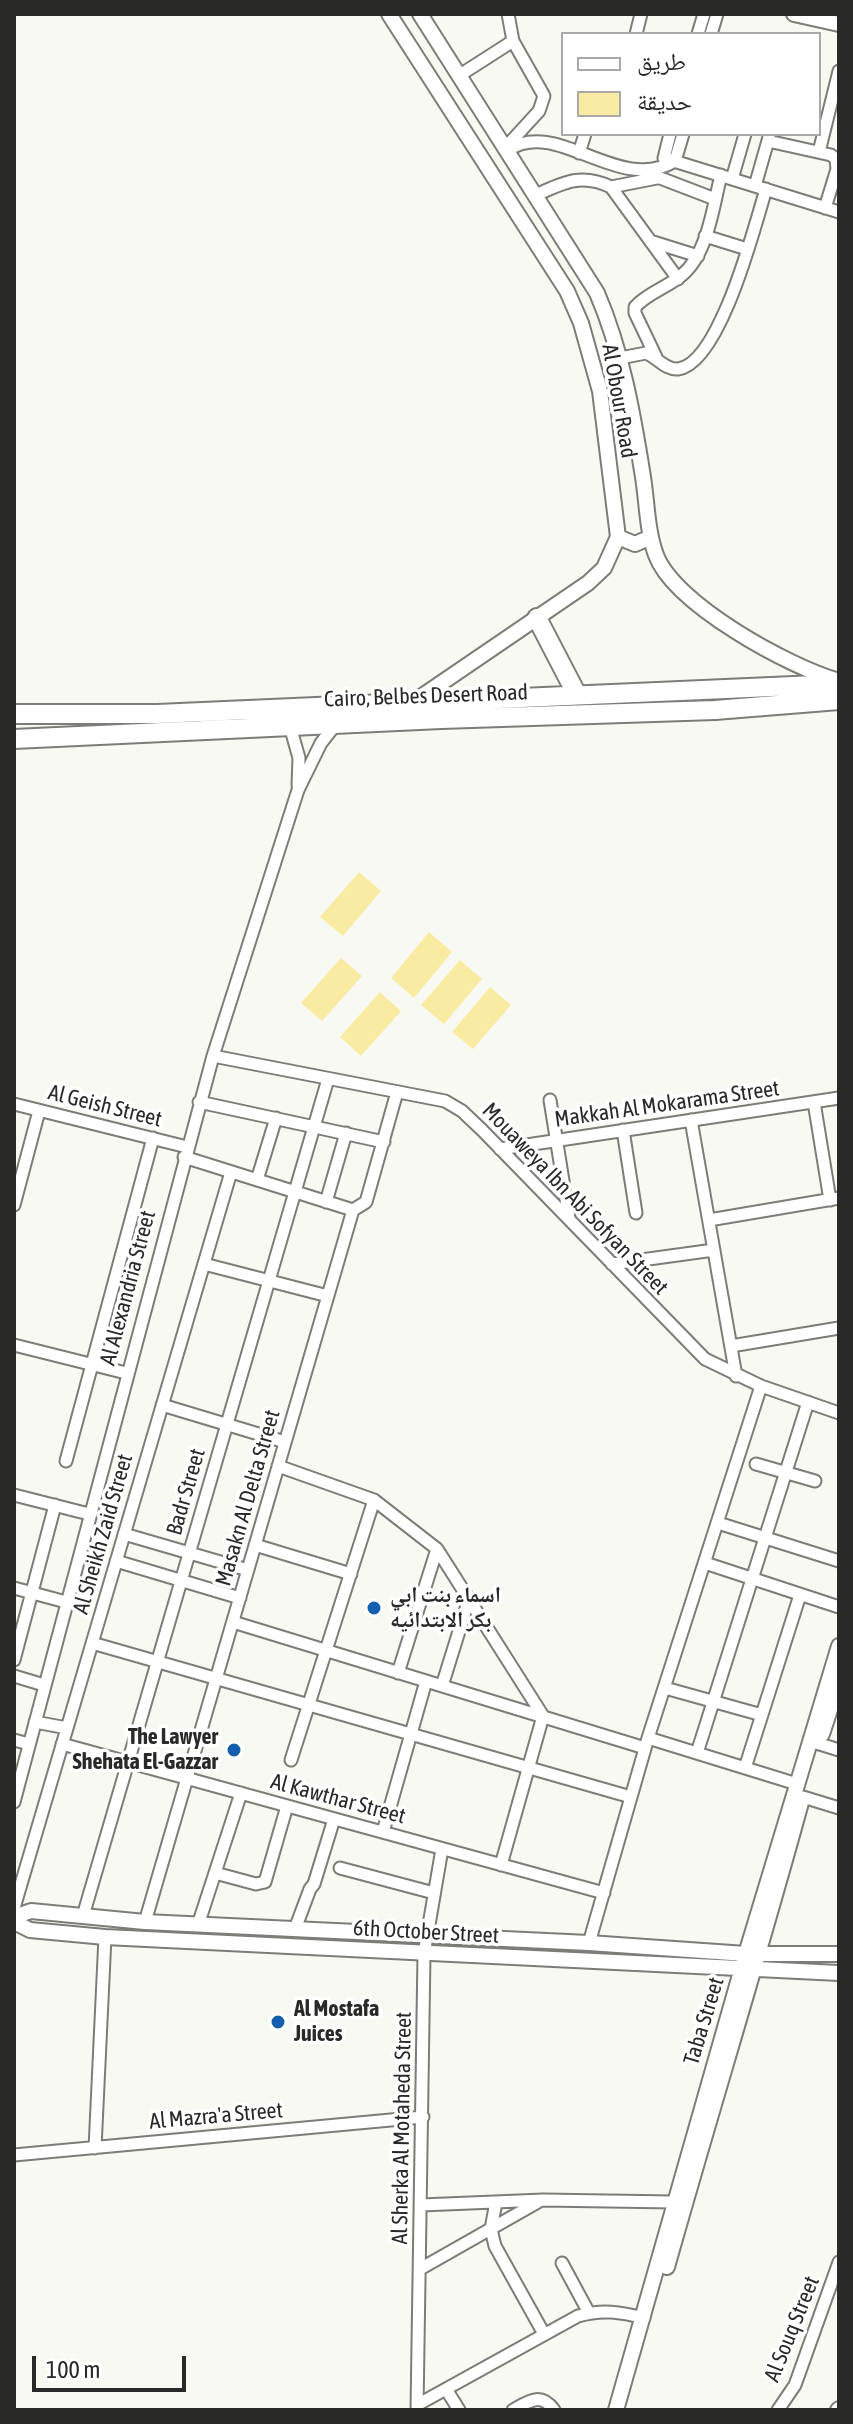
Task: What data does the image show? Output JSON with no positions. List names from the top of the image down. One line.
{"streets":{"highway":["Cairo, Belbes Desert Road"],"street":["Al Obour Road","Makkah Al Mokarama Street","Al Geish Street","Mouaweya Ibn Abi Sofyan Street","Al Alexandria Street","Badr Street","Masakn Al Delta Street","Al Sheikh Zaid Street","Al Kawthar Street","6th October Street","Taba Street","Al Mazra'a Street","Al Sherka Al Motaheda Street","Al Souq Street"]},"crossings":[["Al Obour Road","Cairo, Belbes Desert Road"],["Cairo, Belbes Desert Road","Al Alexandria Street"],["Makkah Al Mokarama Street","Mouaweya Ibn Abi Sofyan Street"],["Al Geish Street","Al Alexandria Street"],["Al Geish Street","Badr Street"],["Al Geish Street","Masakn Al Delta Street"],["Al Geish Street","Al Sheikh Zaid Street"],["Mouaweya Ibn Abi Sofyan Street","Al Alexandria Street"],["Mouaweya Ibn Abi Sofyan Street","Badr Street"],["Mouaweya Ibn Abi Sofyan Street","Masakn Al Delta Street"],["Badr Street","Al Kawthar Street"],["Badr Street","6th October Street"],["Masakn Al Delta Street","Al Kawthar Street"],["Masakn Al Delta Street","6th October Street"],["Al Sheikh Zaid Street","Al Kawthar Street"],["Al Kawthar Street","Al Sherka Al Motaheda Street"],["6th October Street","Taba Street"],["6th October Street","Al Sherka Al Motaheda Street"],["Al Mazra'a Street","Al Sherka Al Motaheda Street"]],"places":["اسماء بنت ابي بكر الابتدائيه","The Lawyer Shehata El-Gazzar","Al Mostafa Juices"],"legend":["طريق","حديقة"],"scale_bar":"100 m"}
